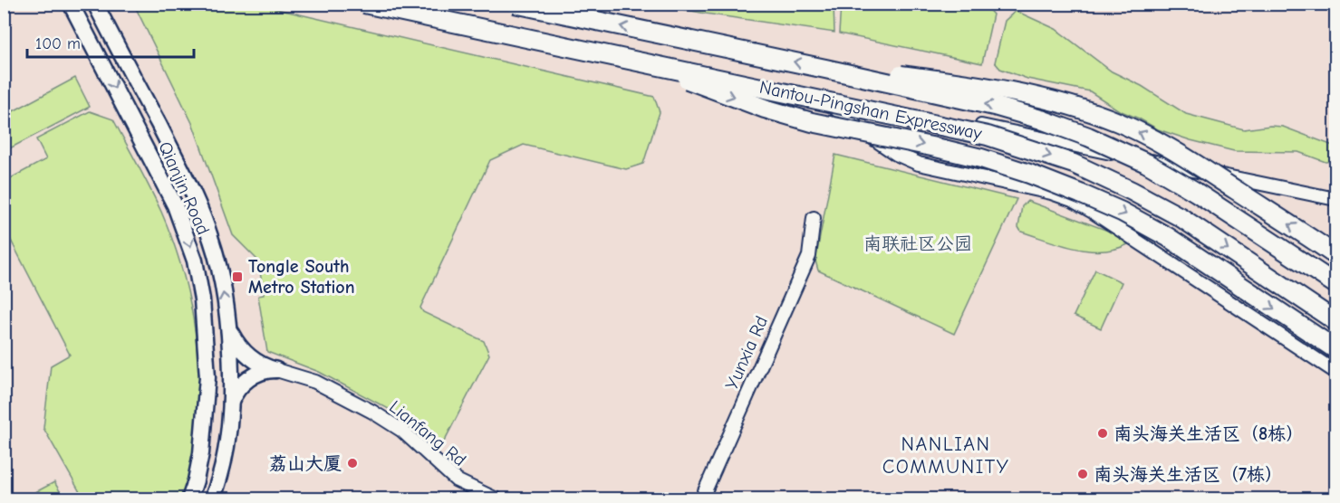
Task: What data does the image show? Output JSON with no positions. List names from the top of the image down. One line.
{"streets":{"highway":["Nantou-Pingshan Expressway"],"main road":["Qianjin Road"],"street":["Yunxia Rd","Lianfang Rd"]},"districts":["NANLIAN COMMUNITY"],"parks":["南联社区公园"],"places":{"transit":["Tongle South Metro Station"],"other":["南头海关生活区（8栋）","荔山大厦","南头海关生活区（7栋）"]},"scale_bar":"100 m"}
